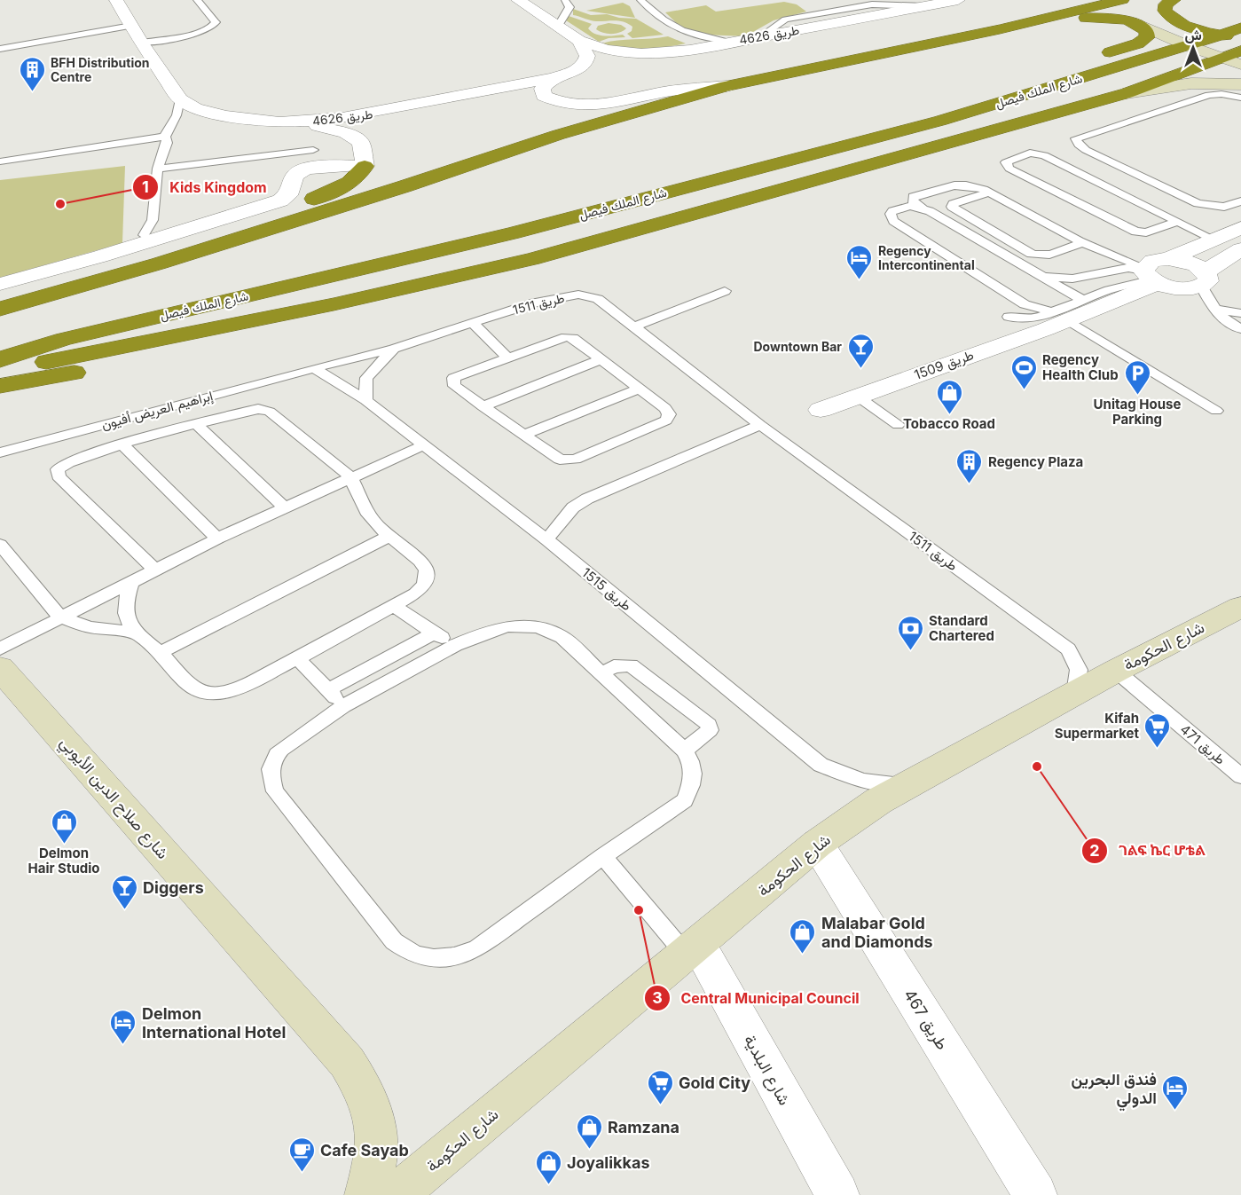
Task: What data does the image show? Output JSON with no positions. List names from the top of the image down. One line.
{"streets":{"highway":["شارع الملك فيصل"],"main road":["شارع الحكومة","شارع صلاح الدين الأيوبي"],"street":["طريق 4626","طريق 1509","طريق 467","شارع البلدية"],"lane":["طريق 1511","إبراهيم العريض أفيون","طريق 1515","طريق 471"]},"crossings":[["طريق 1511","إبراهيم العريض أفيون"],["طريق 1511","طريق 1515"],["طريق 1511","شارع الحكومة"],["إبراهيم العريض أفيون","طريق 1515"],["طريق 1515","شارع الحكومة"],["شارع الحكومة","طريق 471"],["شارع الحكومة","طريق 467"],["شارع الحكومة","شارع البلدية"]],"places":{"building":["BFH Distribution Centre","Regency Plaza"],"other":["Kids Kingdom","ገልፍ ኬር ሆቴል","Central Municipal Council"],"hotel":["Regency Intercontinental","Delmon International Hotel","فندق البحرين الدولي"],"bar":["Downtown Bar","Diggers"],"sports":["Regency Health Club"],"parking":["Unitag House Parking"],"shop":["Tobacco Road","Delmon Hair Studio","Malabar Gold and Diamonds","Ramzana","Joyalikkas"],"bank":["Standard Chartered"],"supermarket":["Kifah Supermarket","Gold City"],"cafe":["Cafe Sayab"]},"north":"top"}
